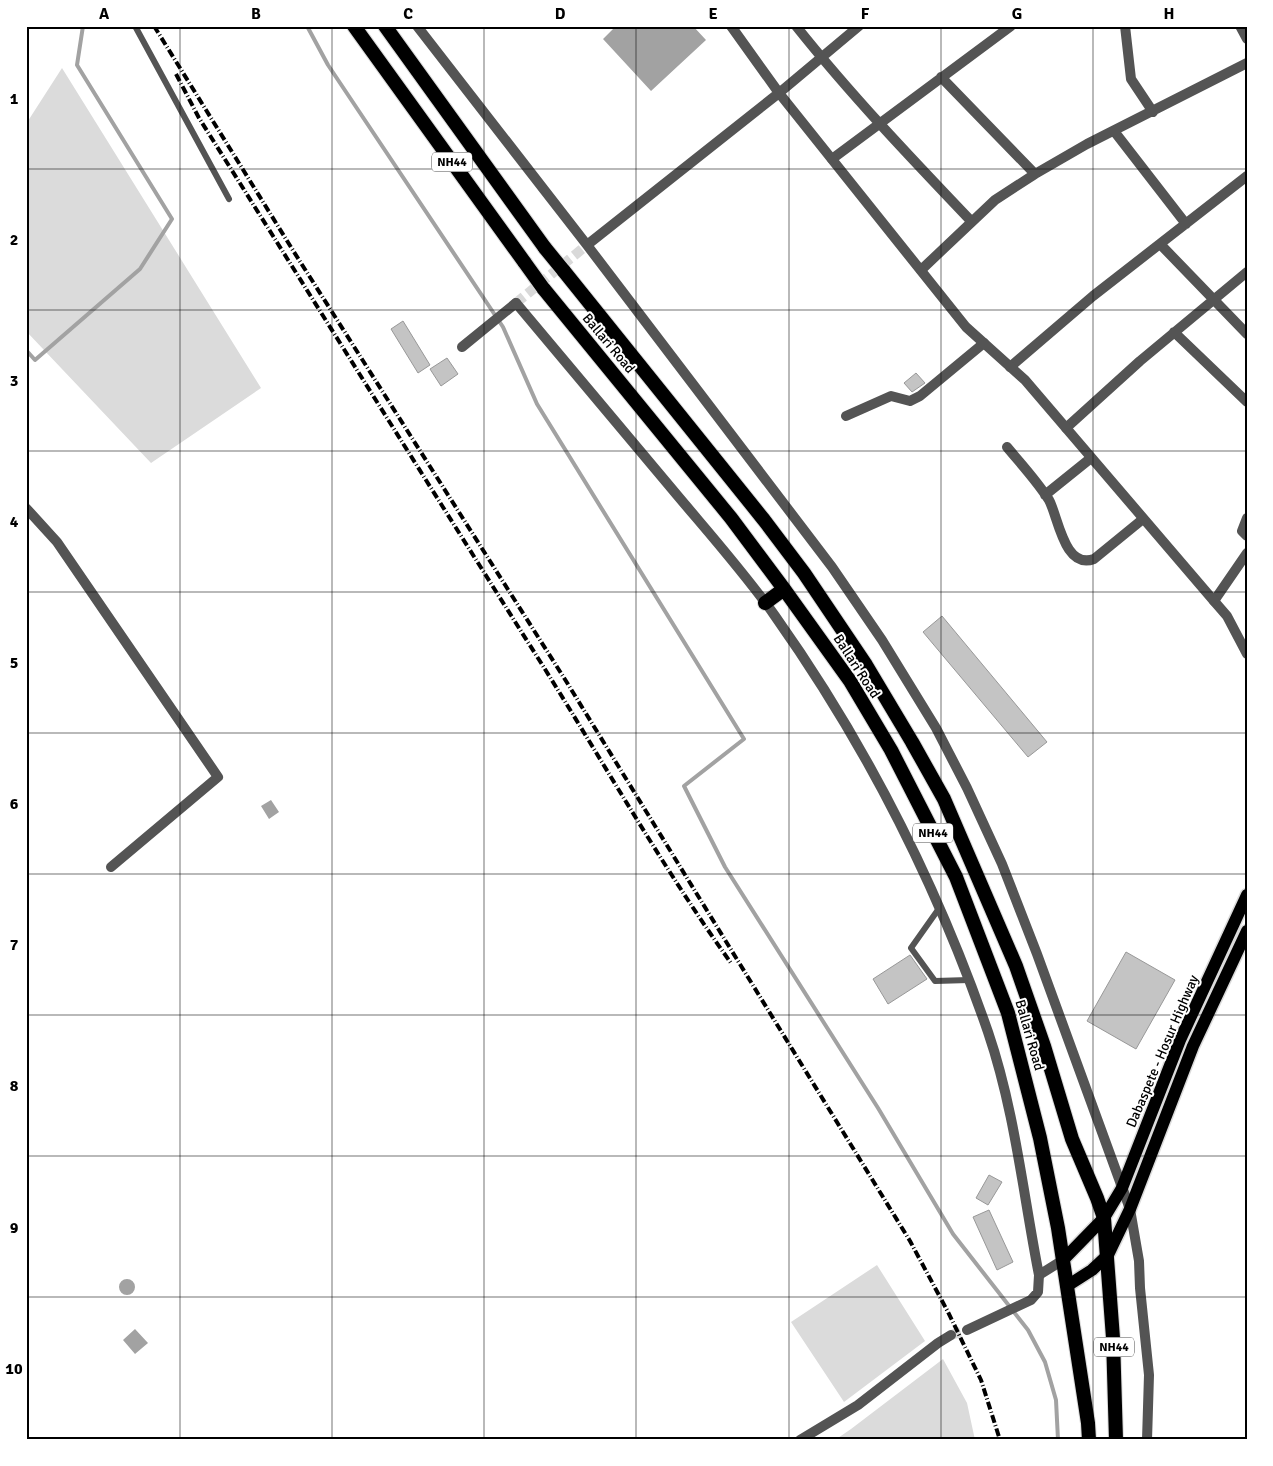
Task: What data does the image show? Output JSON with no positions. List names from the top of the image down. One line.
{"streets":{"highway":["NH44","Ballari Road"],"main road":["Dabaspete - Hosur Highway"]},"crossings":[["NH44","Ballari Road"],["NH44","Dabaspete - Hosur Highway"],["Ballari Road","Dabaspete - Hosur Highway"]],"grid":{"columns":["A","B","C","D","E","F","G","H"],"rows":["1","2","3","4","5","6","7","8","9","10"]}}
